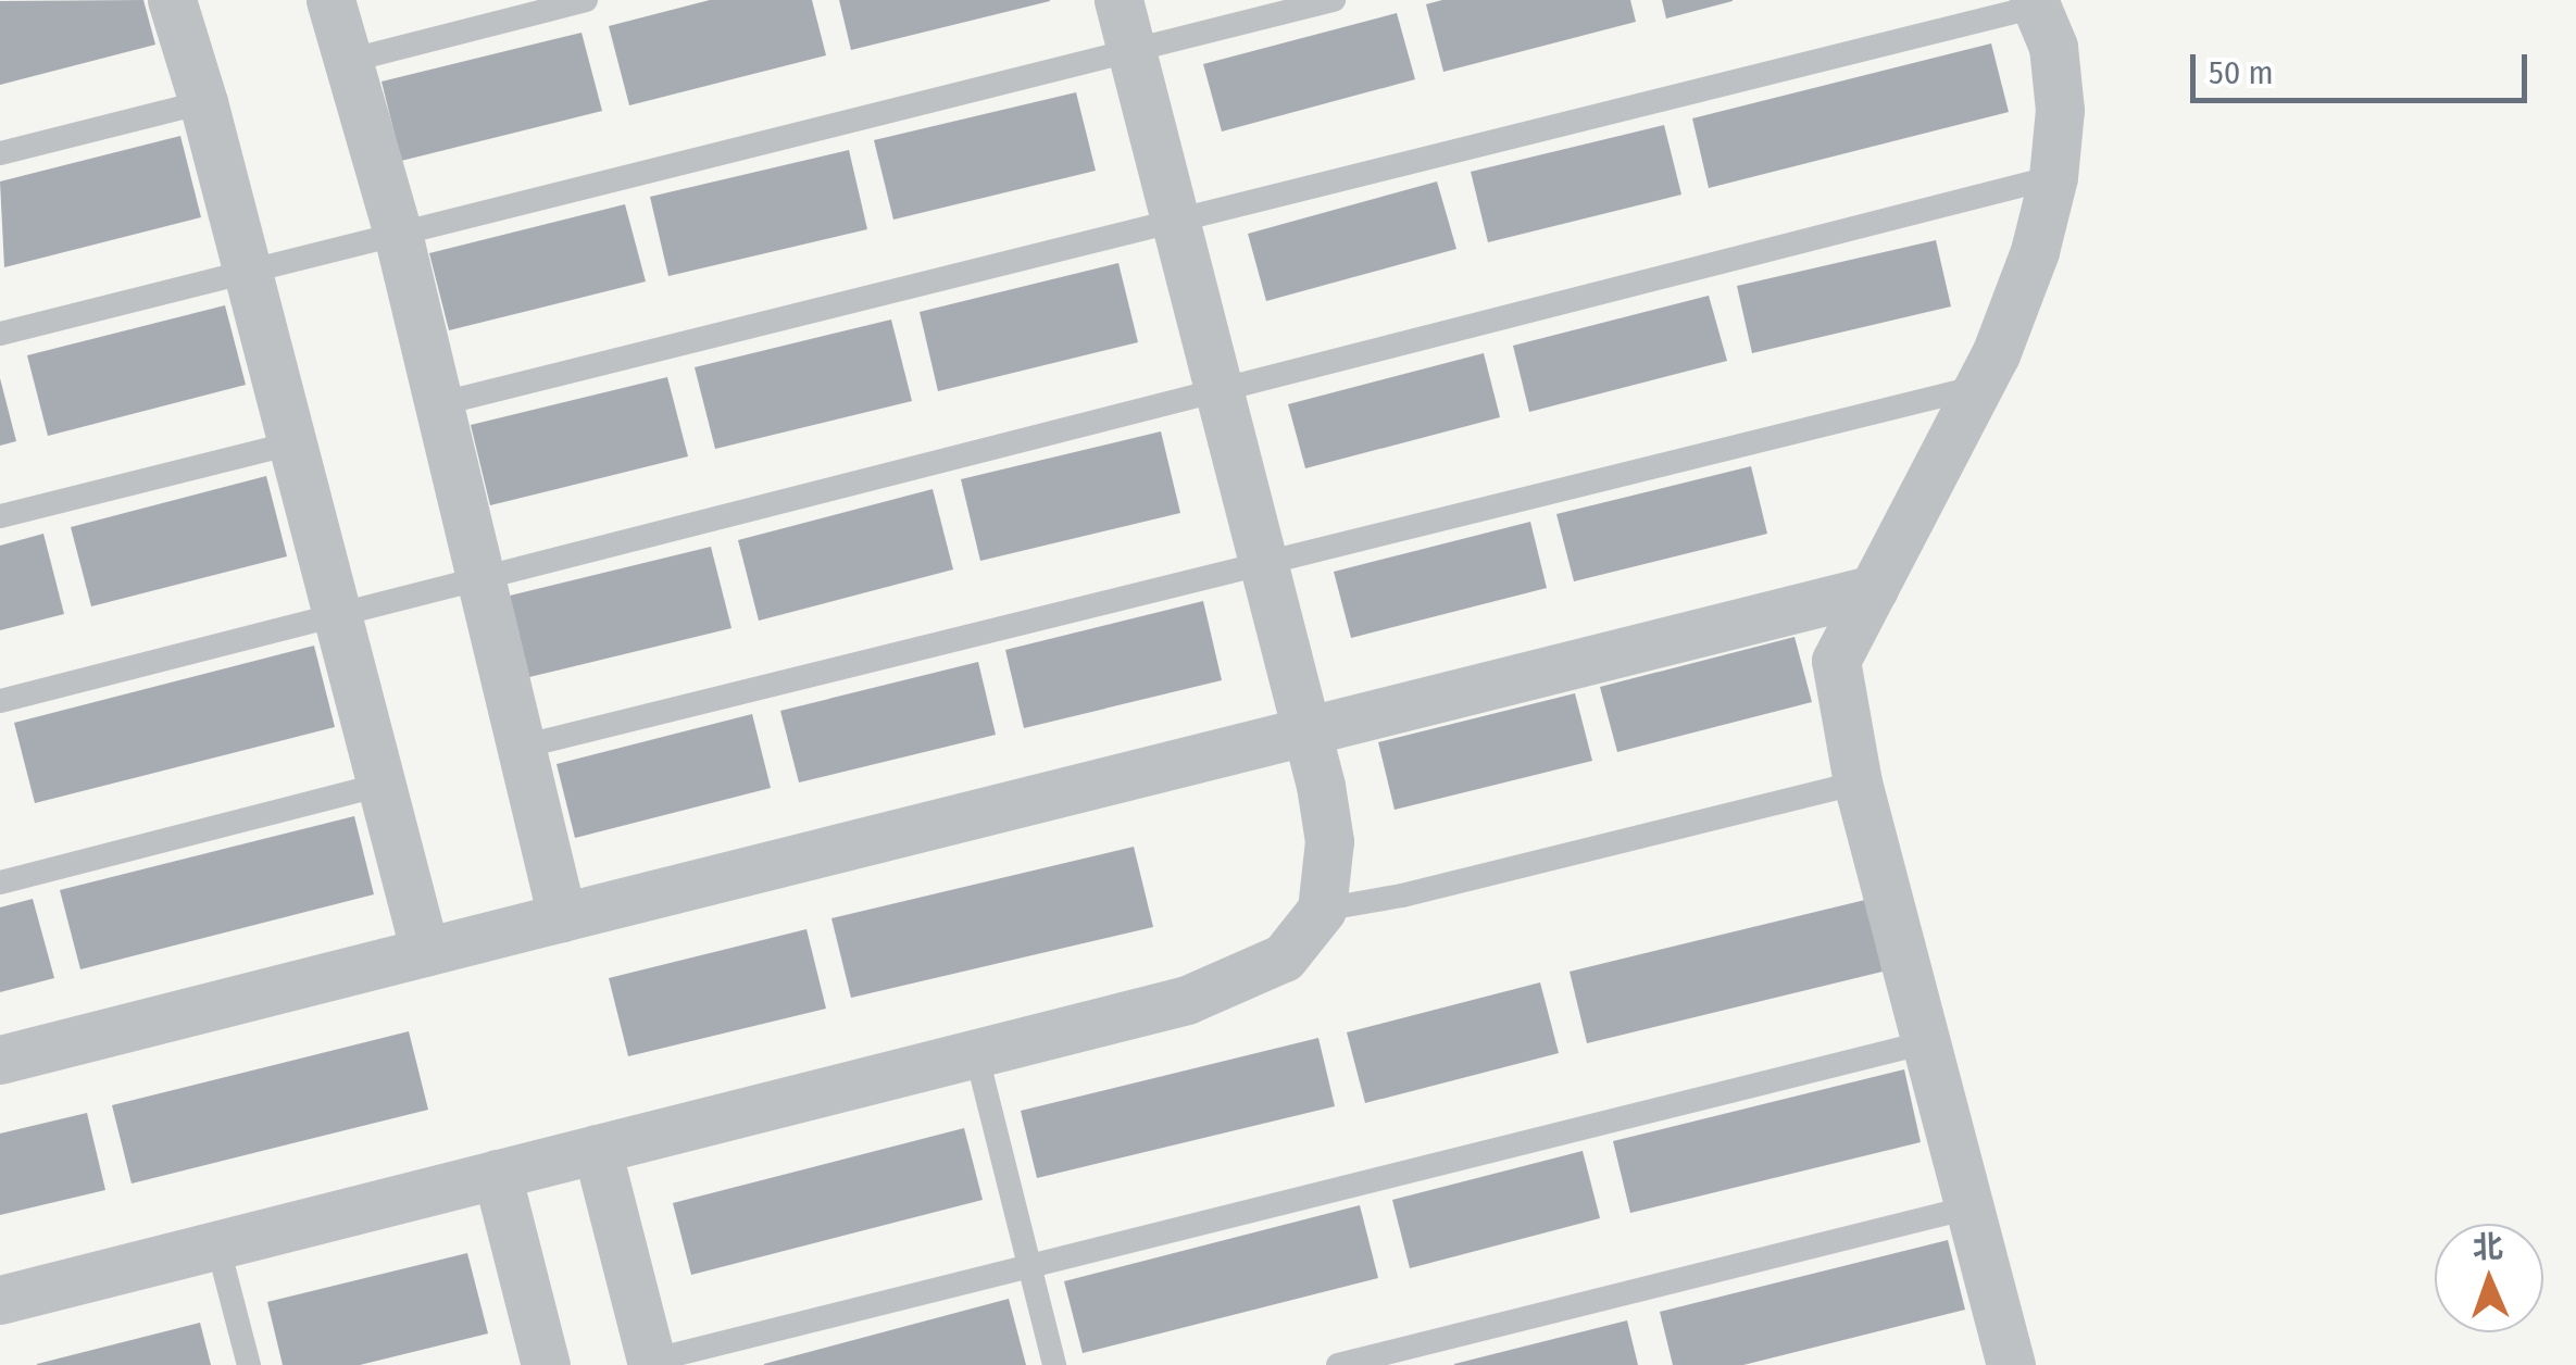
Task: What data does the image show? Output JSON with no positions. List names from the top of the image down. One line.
{"scale_bar":"50 m","north":"top"}
